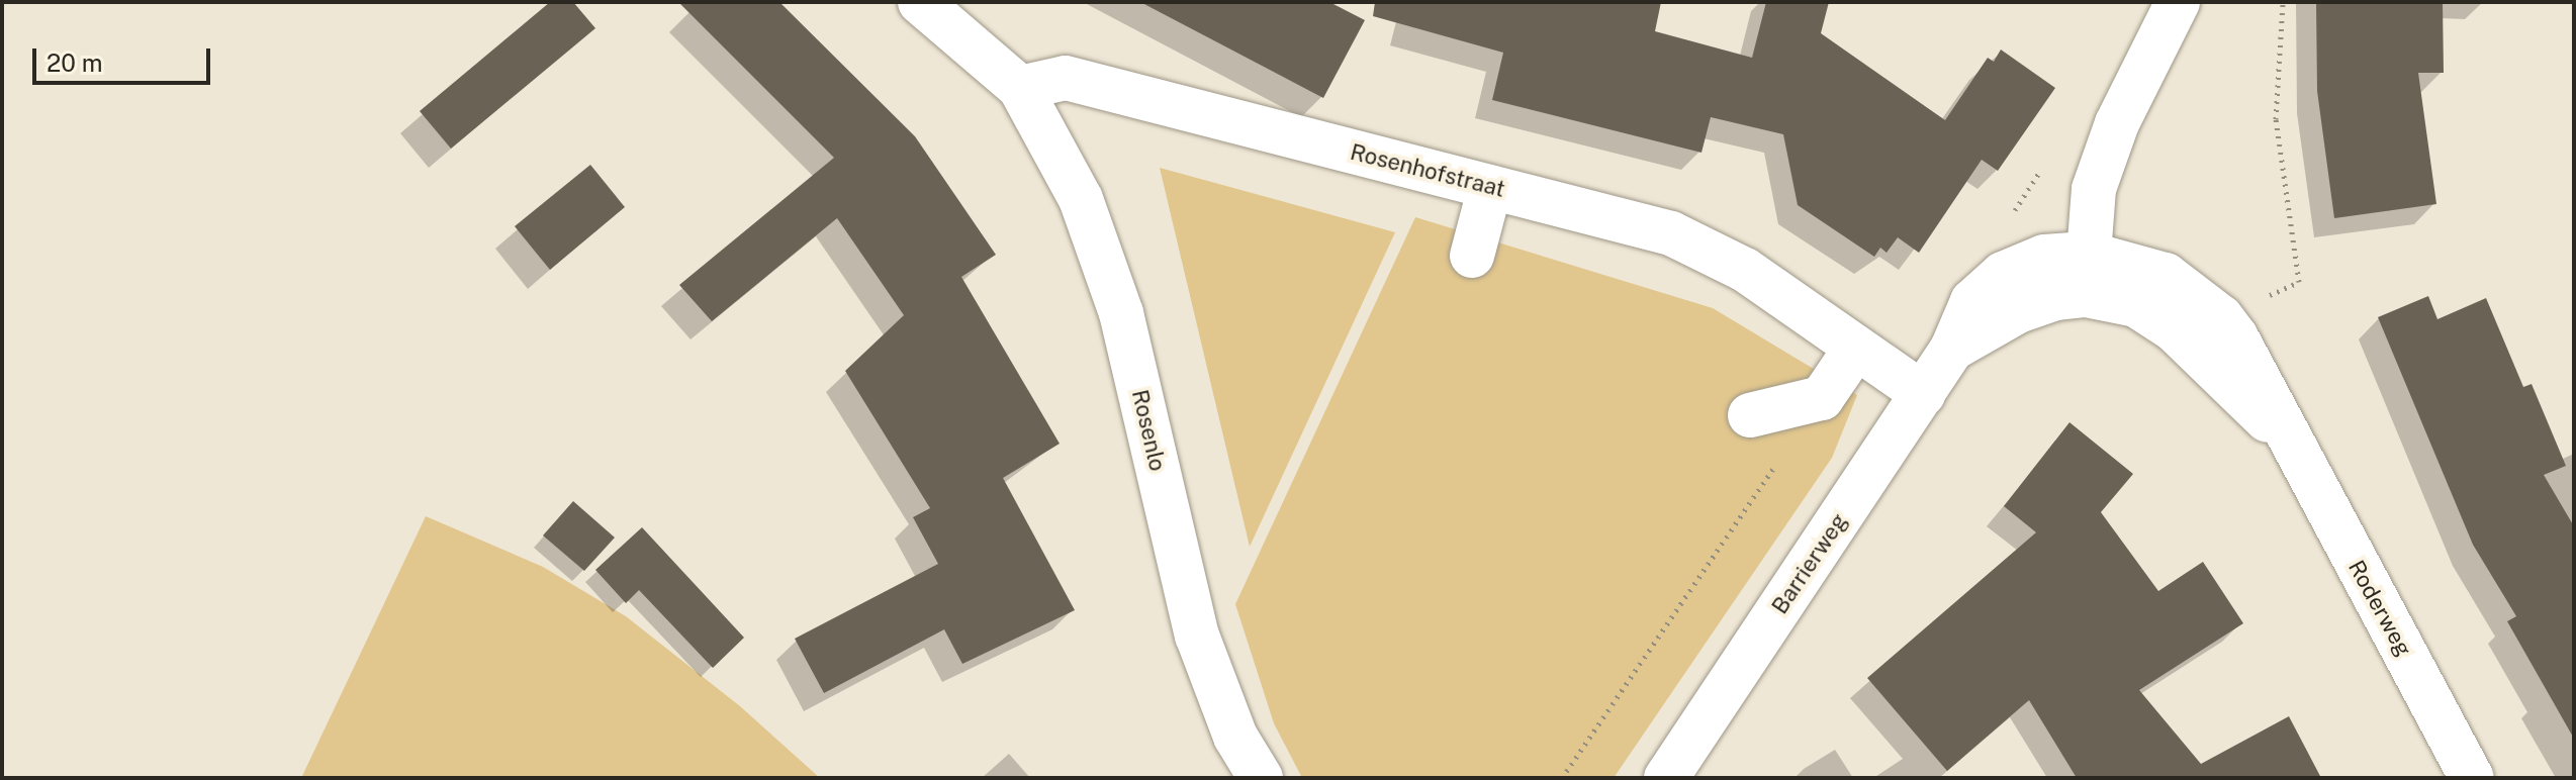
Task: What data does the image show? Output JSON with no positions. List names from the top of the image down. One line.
{"streets":{"street":["Rosenhofstraat","Rosenlo","Barrierweg","Roderweg"]},"crossings":[["Rosenhofstraat","Rosenlo"],["Rosenhofstraat","Barrierweg"],["Barrierweg","Roderweg"]],"scale_bar":"20 m"}
